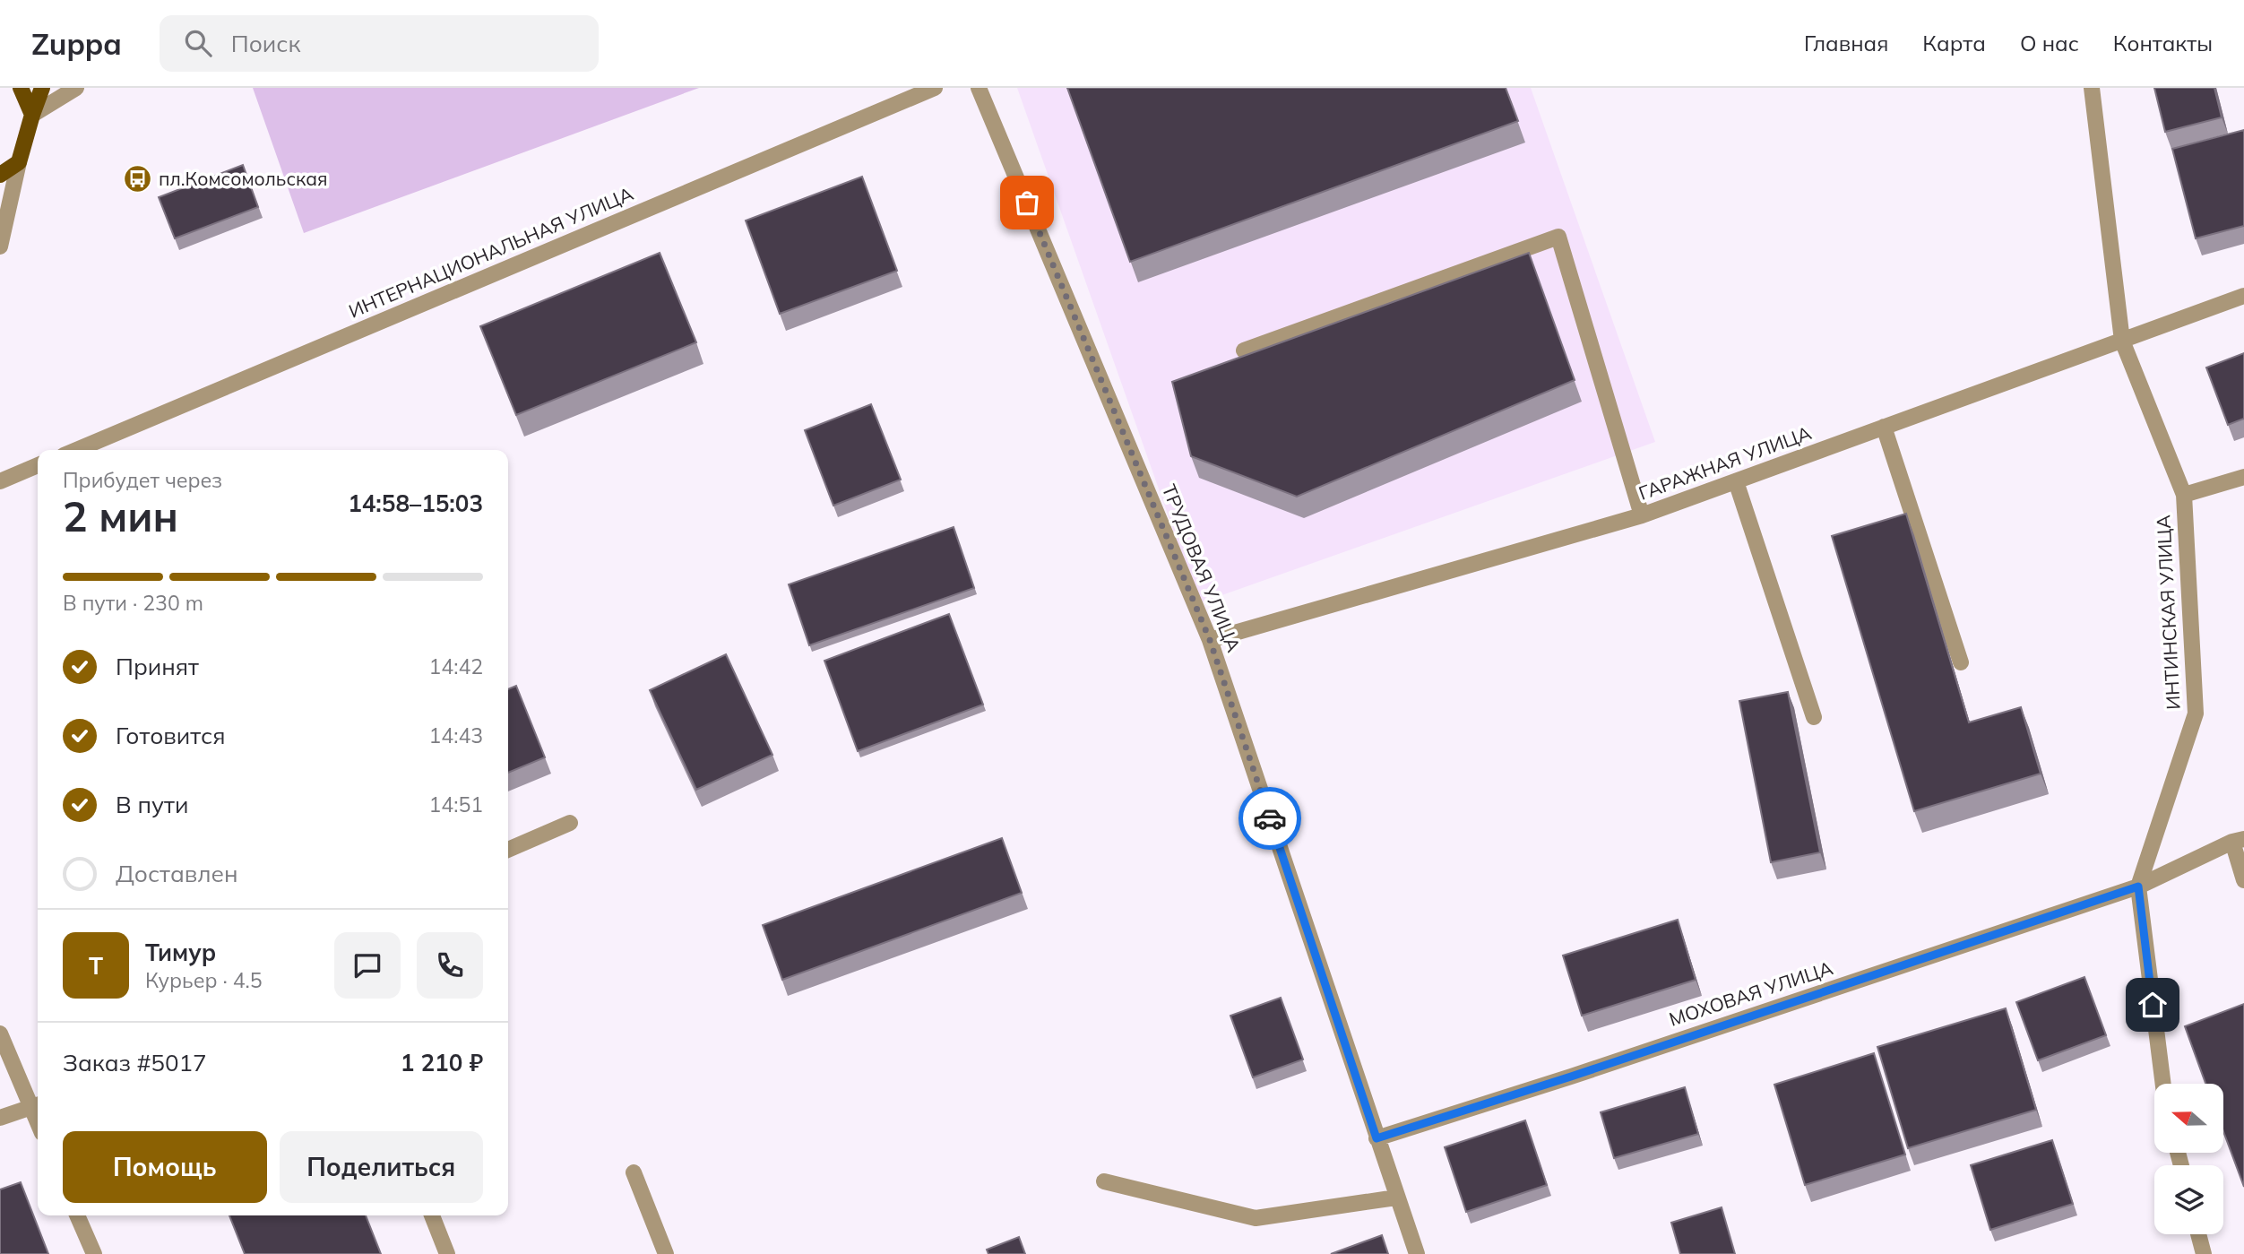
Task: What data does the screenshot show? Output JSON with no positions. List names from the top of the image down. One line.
{"streets":{"street":["ИНТЕРНАЦИОНАЛЬНАЯ УЛИЦА","ГАРАЖНАЯ УЛИЦА","ТРУДОВАЯ УЛИЦА","ИНТИНСКАЯ УЛИЦА","МОХОВАЯ УЛИЦА"]},"crossings":[["ГАРАЖНАЯ УЛИЦА","ТРУДОВАЯ УЛИЦА"],["ГАРАЖНАЯ УЛИЦА","ИНТИНСКАЯ УЛИЦА"],["ТРУДОВАЯ УЛИЦА","МОХОВАЯ УЛИЦА"],["ИНТИНСКАЯ УЛИЦА","МОХОВАЯ УЛИЦА"]],"places":{"bus stop":["пл.Комсомольская"]},"north":"left","page":{"header":"Zuppa","search":"Поиск","nav":["Главная","Карта","О нас","Контакты"],"heading":["2 мин","Прибудет через","14:58–15:03"],"panel":["Тимур","Курьер · 4.5","Заказ #5017","1 210 ₽"],"bar":"В пути · 230 m","list":[["Принят","14:42"],["Готовится","14:43"],["В пути","14:51"],"Доставлен"],"round":"Т","buttons":["Помощь","Поделиться"]}}
